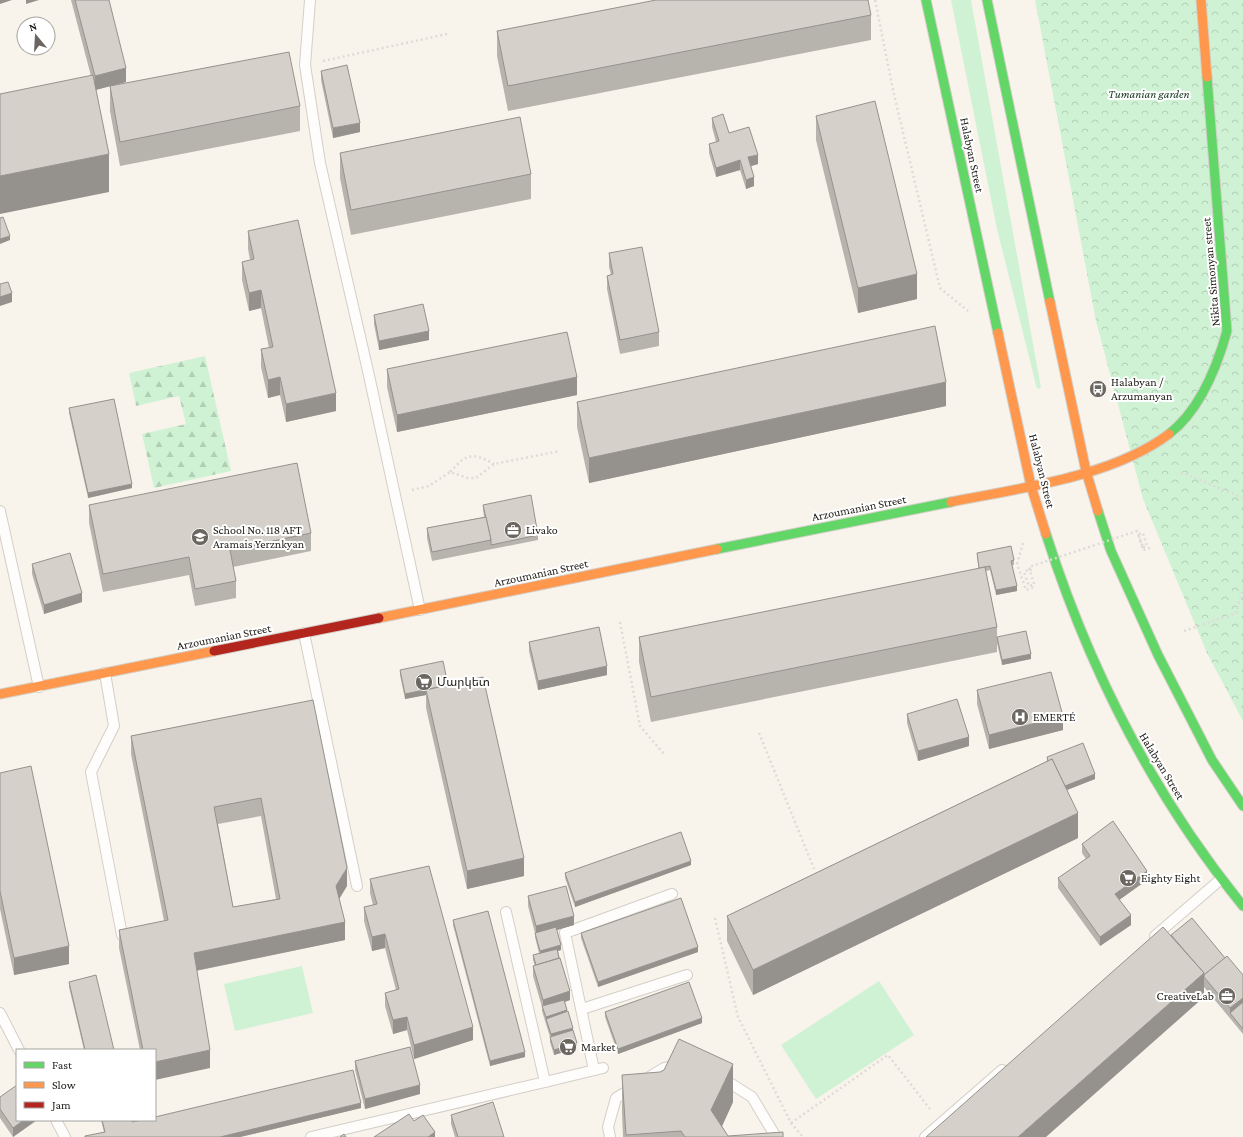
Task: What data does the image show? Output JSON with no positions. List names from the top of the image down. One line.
{"streets":{"main road":["Halabyan Street","Nikita Simonyan street","Arzoumanian Street"]},"crossings":[["Halabyan Street","Arzoumanian Street"],["Nikita Simonyan street","Arzoumanian Street"]],"parks":["Tumanian garden"],"places":{"bus stop":["Halabyan / Arzumanyan"],"office":["Livako","CreativeLab"],"school or university":["School No. 118 AFT Aramais Yerznkyan"],"supermarket":["Մարկետ","Eighty Eight","Market"],"hospital":["EMERTÉ"]},"legend":["Fast","Slow","Jam"],"north":"top"}
